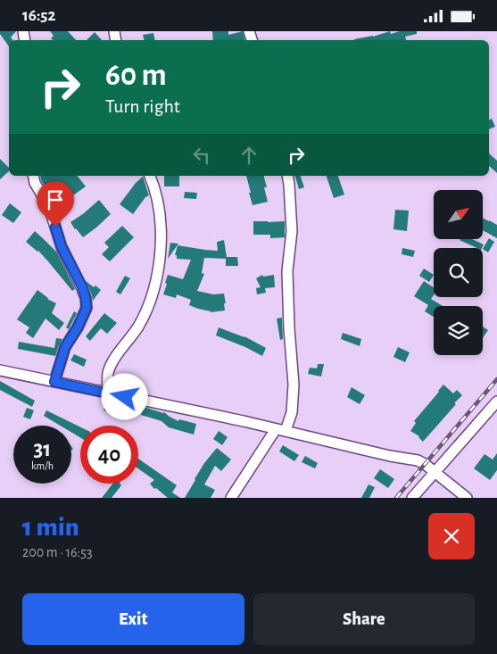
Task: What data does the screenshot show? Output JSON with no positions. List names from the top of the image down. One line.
{"north":"top right","page":{"status":"16:52","turn":["60 m","Turn right"],"speed":"31 km/h","limit":"40","heading":["1 min","200 m · 16:53"],"buttons":["Exit","Share"]}}
